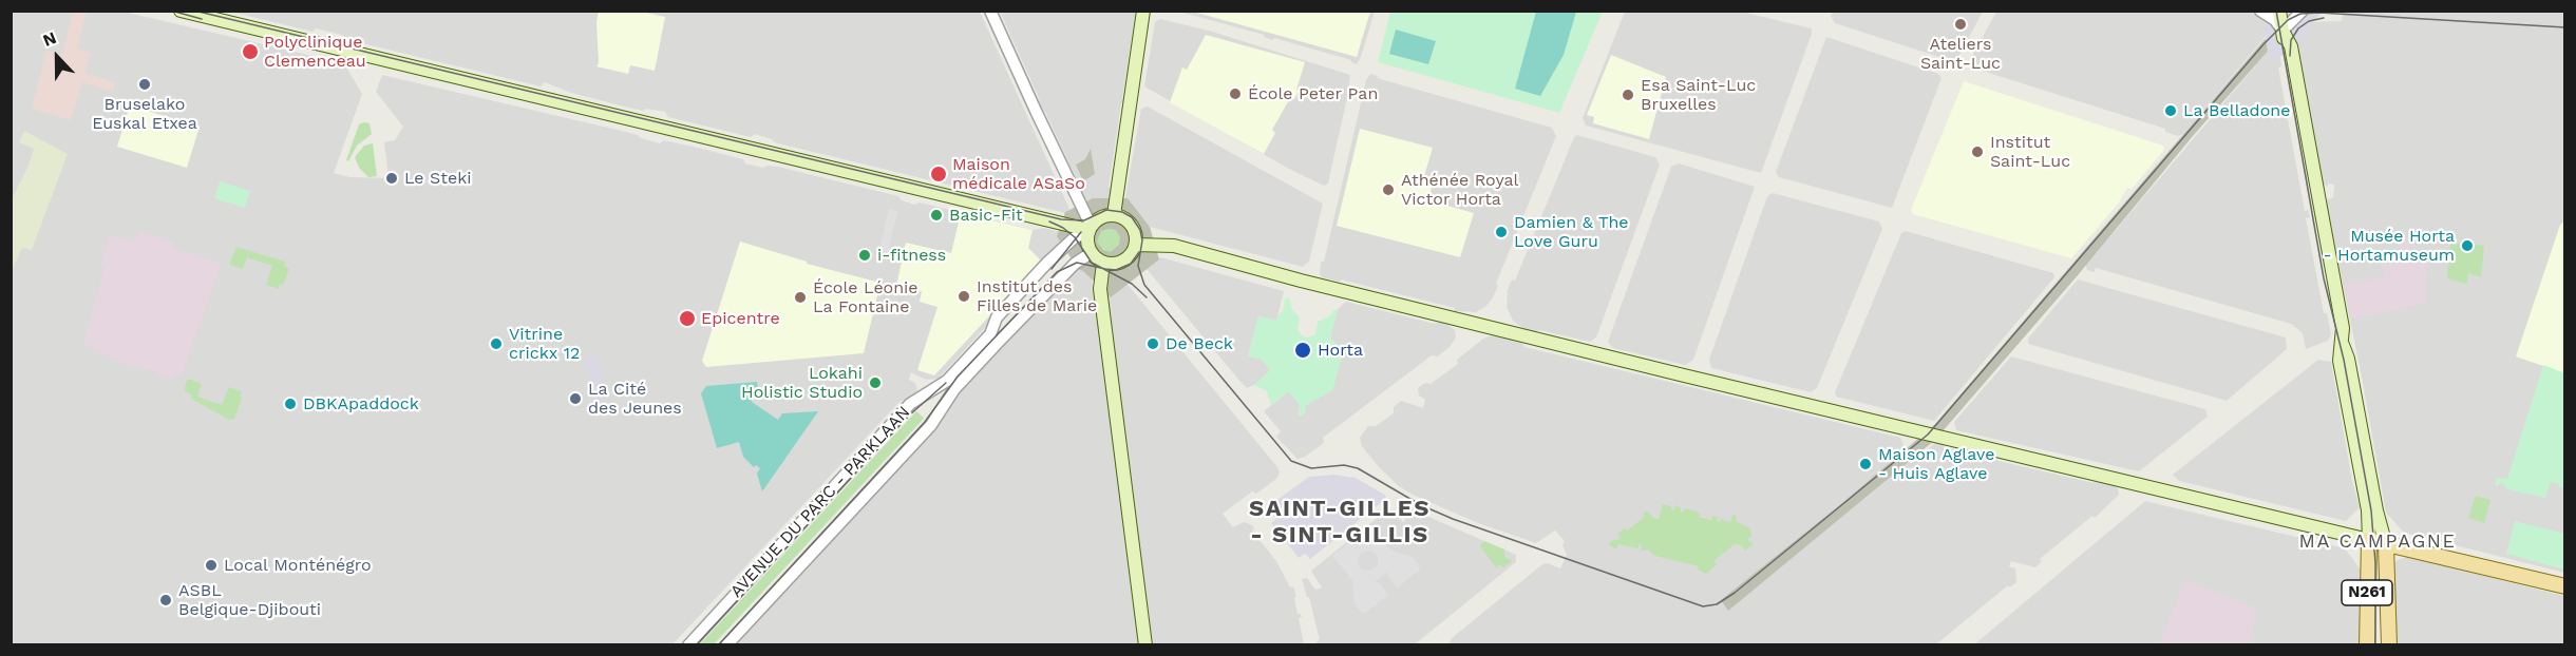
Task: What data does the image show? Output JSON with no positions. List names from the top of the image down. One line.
{"streets":{"main road":["N261"],"street":["AVENUE DU PARC - PARKLAAN"]},"districts":["SAINT-GILLES - SINT-GILLIS","MA CAMPAGNE"],"places":["Ateliers Saint-Luc","Polyclinique Clemenceau","Bruselako Euskal Etxea","École Peter Pan","Esa Saint-Luc Bruxelles","La Belladone","Institut Saint-Luc","Maison médicale ASaSo","Le Steki","Athénée Royal Victor Horta","Basic-Fit","Damien & The Love Guru","Musée Horta - Hortamuseum","i-fitness","Institut des Filles de Marie","École Léonie La Fontaine","Epicentre","Vitrine crickx 12","De Beck","Horta","Lokahi Holistic Studio","La Cité des Jeunes","DBKApaddock","Maison Aglave - Huis Aglave","Local Monténégro","ASBL Belgique-Djibouti"],"north":"top"}
